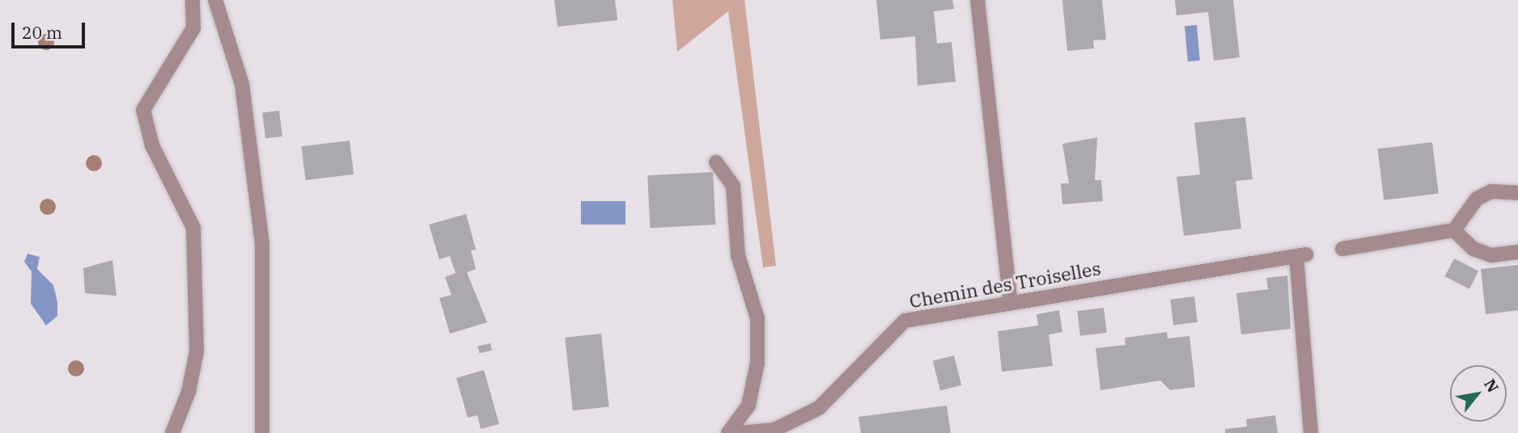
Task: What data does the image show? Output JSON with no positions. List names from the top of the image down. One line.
{"streets":{"street":["Chemin des Troiselles"]},"scale_bar":"20 m","north":"top right"}
